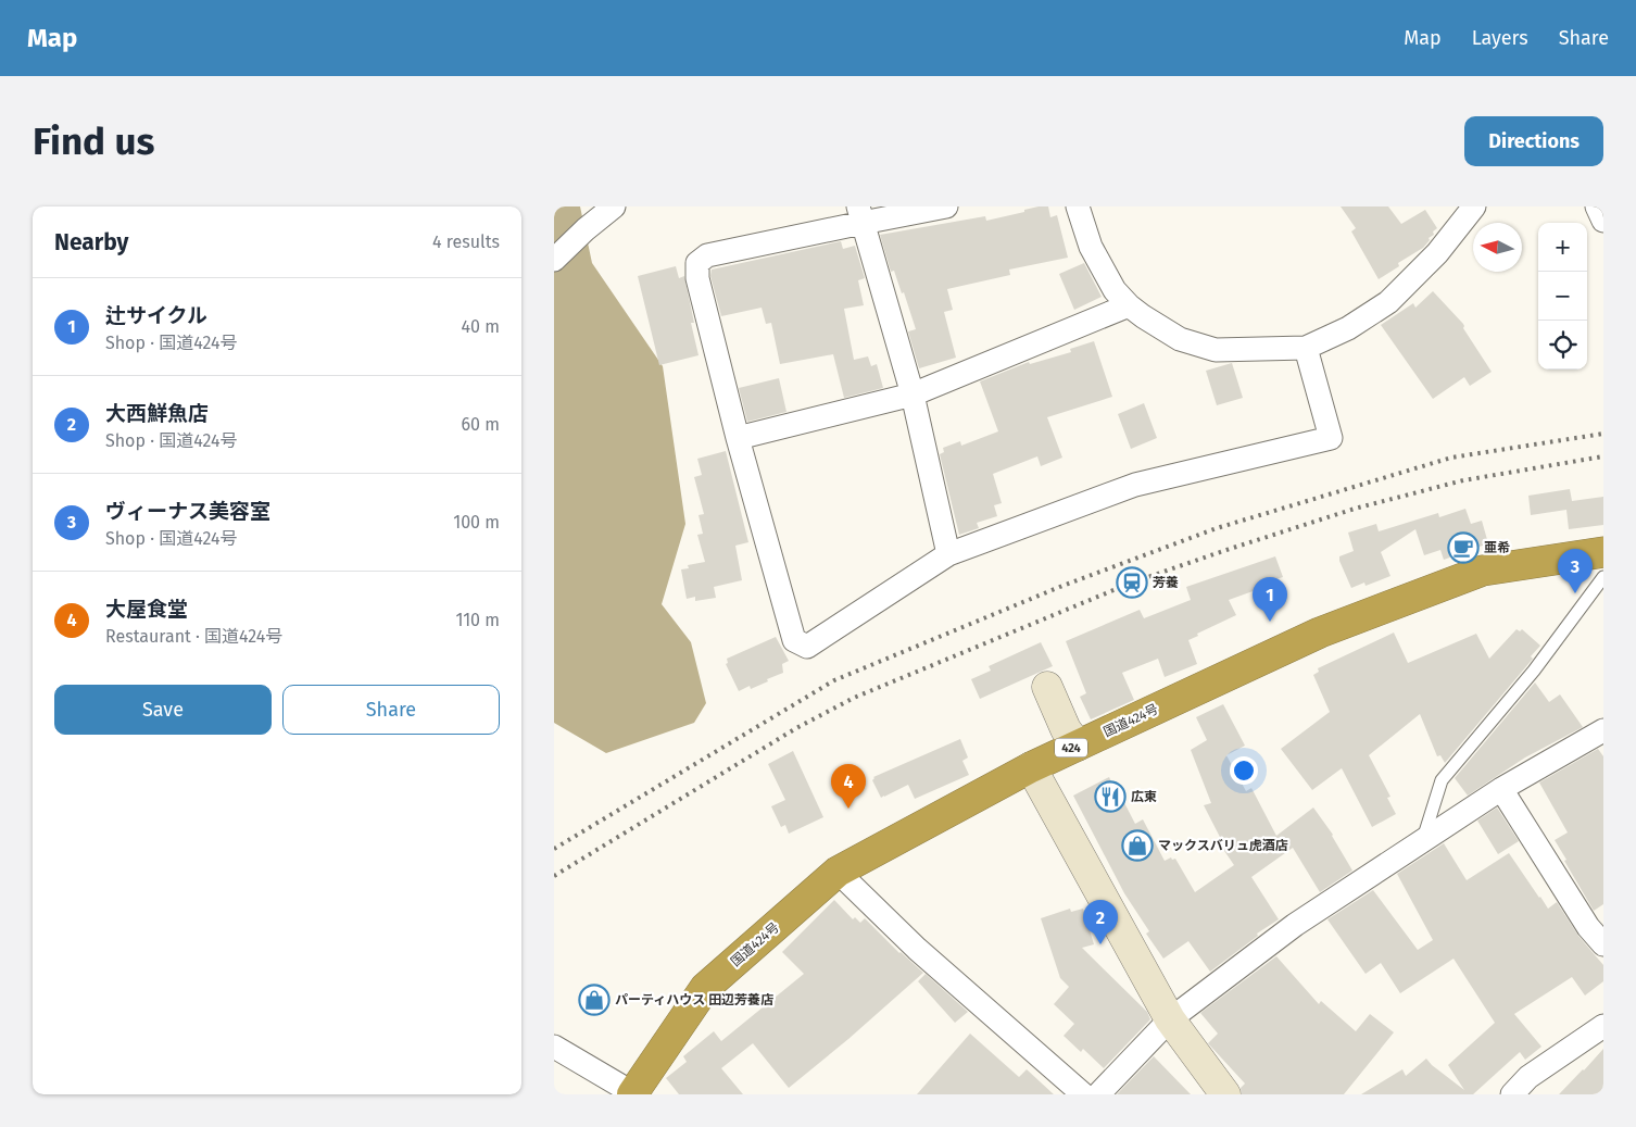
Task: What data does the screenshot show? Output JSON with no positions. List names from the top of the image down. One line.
{"streets":{"highway":["国道424号","424"]},"places":{"cafe":["亜希"],"station":["芳養"],"restaurant":["広東"],"shop":["マックスバリュ虎酒店","パーティハウス 田辺芳養店"]},"north":"left","page":{"header":"Map","nav":["Map","Layers","Share"],"buttons":["Directions",["Save","Share"]],"title":"Find us","heading":["Nearby","4 results"],"map_buttons":["+","−"],"list":[{"mark":"1","name":"辻サイクル","note":"Shop · 国道424号","value":"40 m"},{"mark":"2","name":"大西鮮魚店","note":"Shop · 国道424号","value":"60 m"},{"mark":"3","name":"ヴィーナス美容室","note":"Shop · 国道424号","value":"100 m"},{"mark":"4","name":"大屋食堂","note":"Restaurant · 国道424号","value":"110 m"}],"pins":["3","1","4","2"]}}
